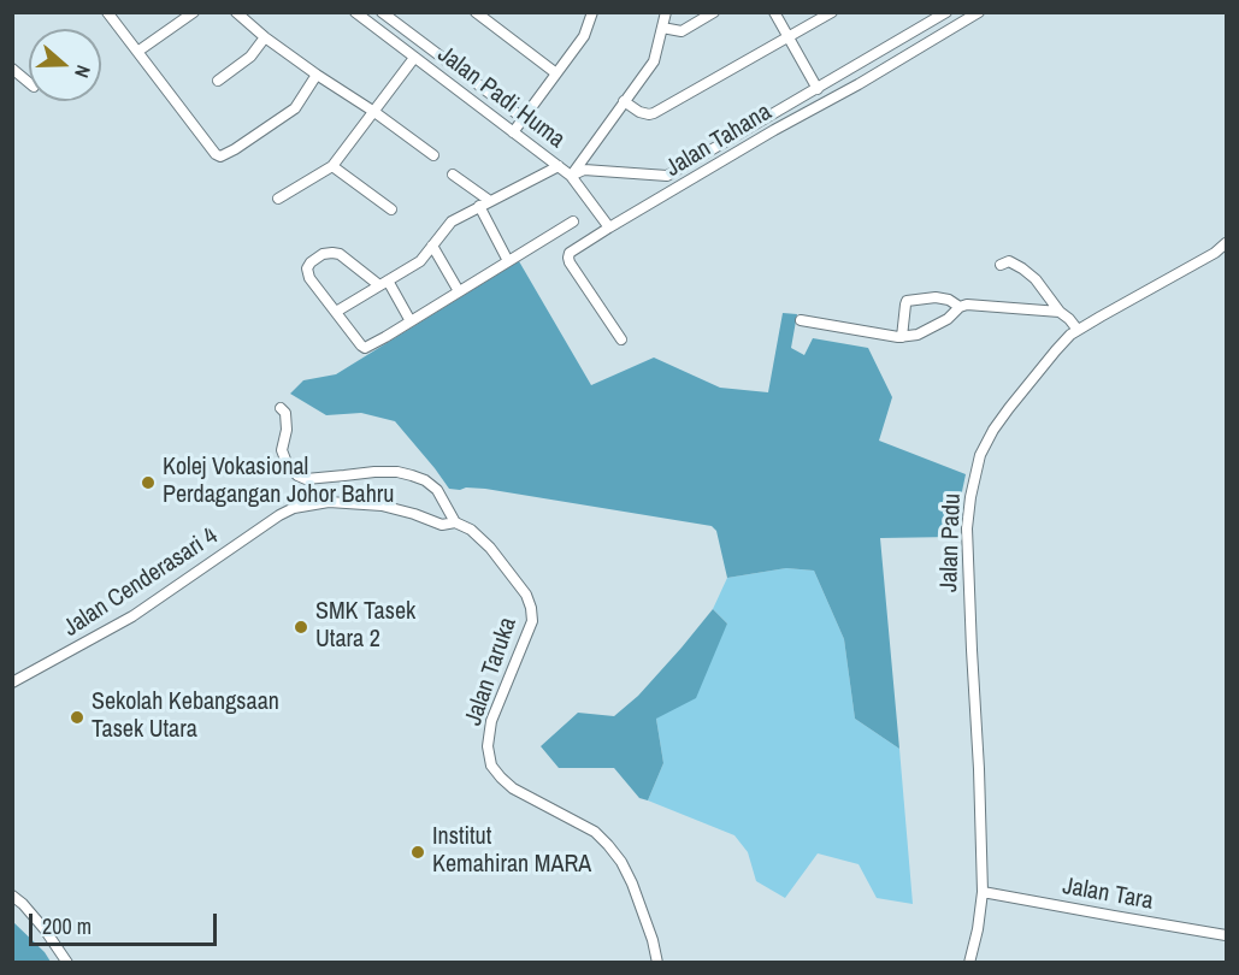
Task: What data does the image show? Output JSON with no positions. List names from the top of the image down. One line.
{"streets":{"street":["Jalan Padi Huma","Jalan Tahana","Jalan Padu","Jalan Cenderasari 4","Jalan Taruka","Jalan Tara"]},"crossings":[["Jalan Padi Huma","Jalan Tahana"],["Jalan Padu","Jalan Tara"],["Jalan Cenderasari 4","Jalan Taruka"]],"places":["Kolej Vokasional Perdagangan Johor Bahru","SMK Tasek Utara 2","Sekolah Kebangsaan Tasek Utara","Institut Kemahiran MARA"],"scale_bar":"200 m","north":"right"}
